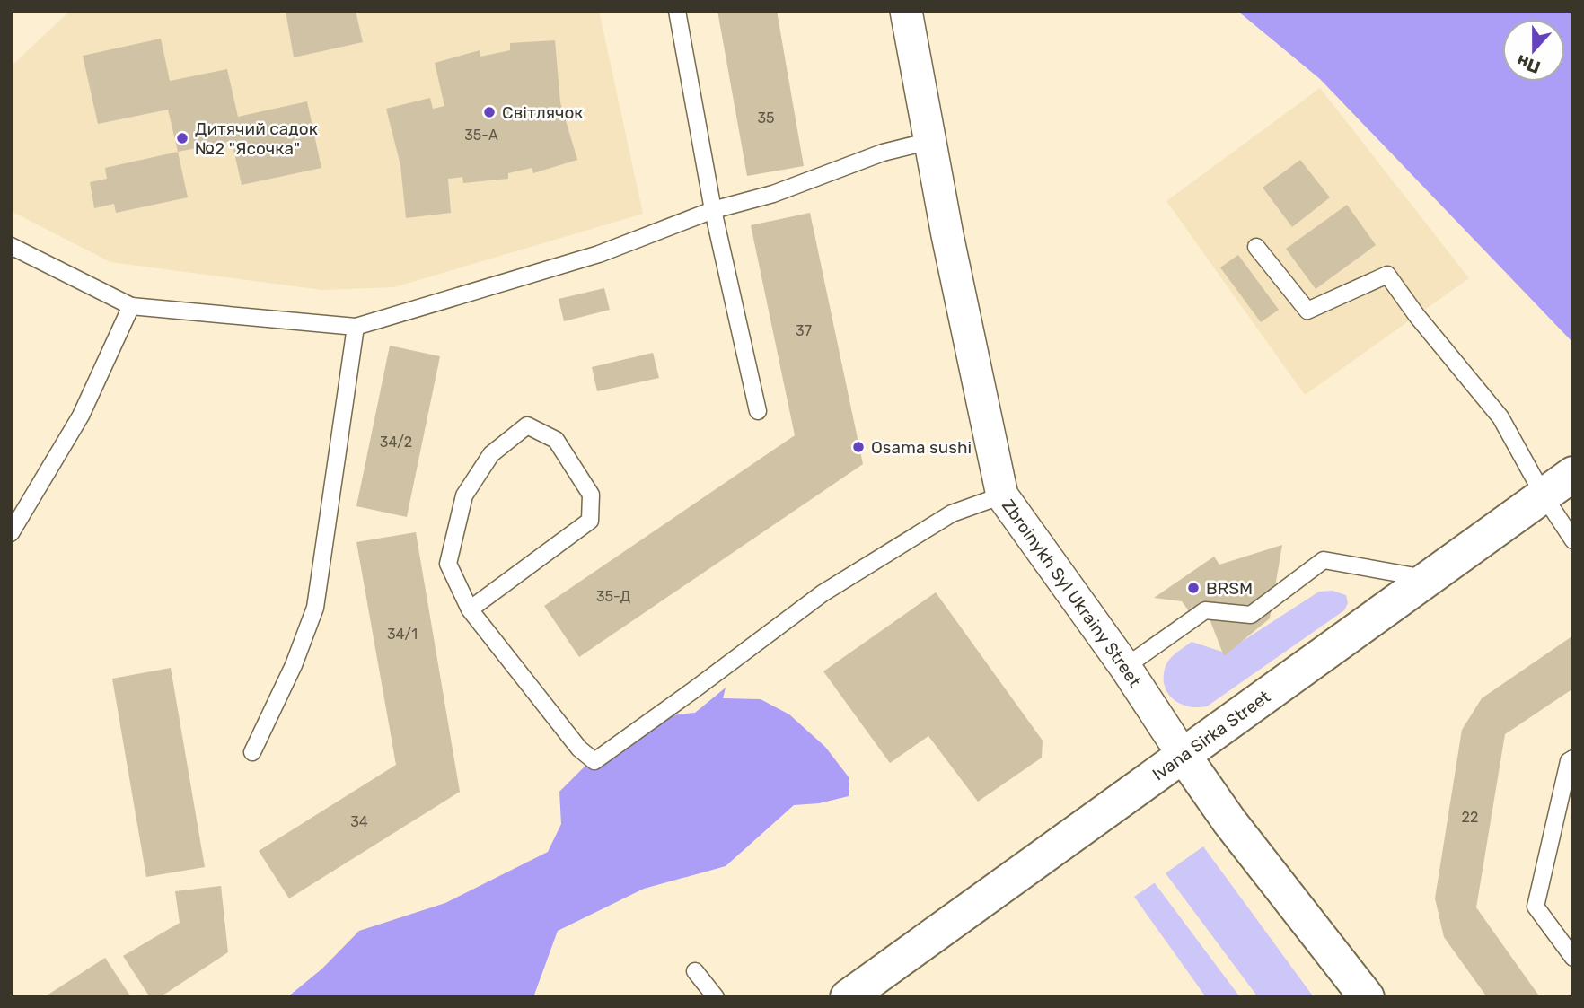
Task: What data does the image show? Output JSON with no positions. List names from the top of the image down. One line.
{"streets":{"street":["Zbroinykh Syl Ukrainy Street","Ivana Sirka Street"]},"crossings":[["Zbroinykh Syl Ukrainy Street","Ivana Sirka Street"]],"places":["Світлячок","Дитячий садок №2 \"Ясочка\"","Osama sushi","BRSM"],"house_numbers":["35","35-А","37","34/2","35-Д","34/1","22","34"],"north":"bottom"}
